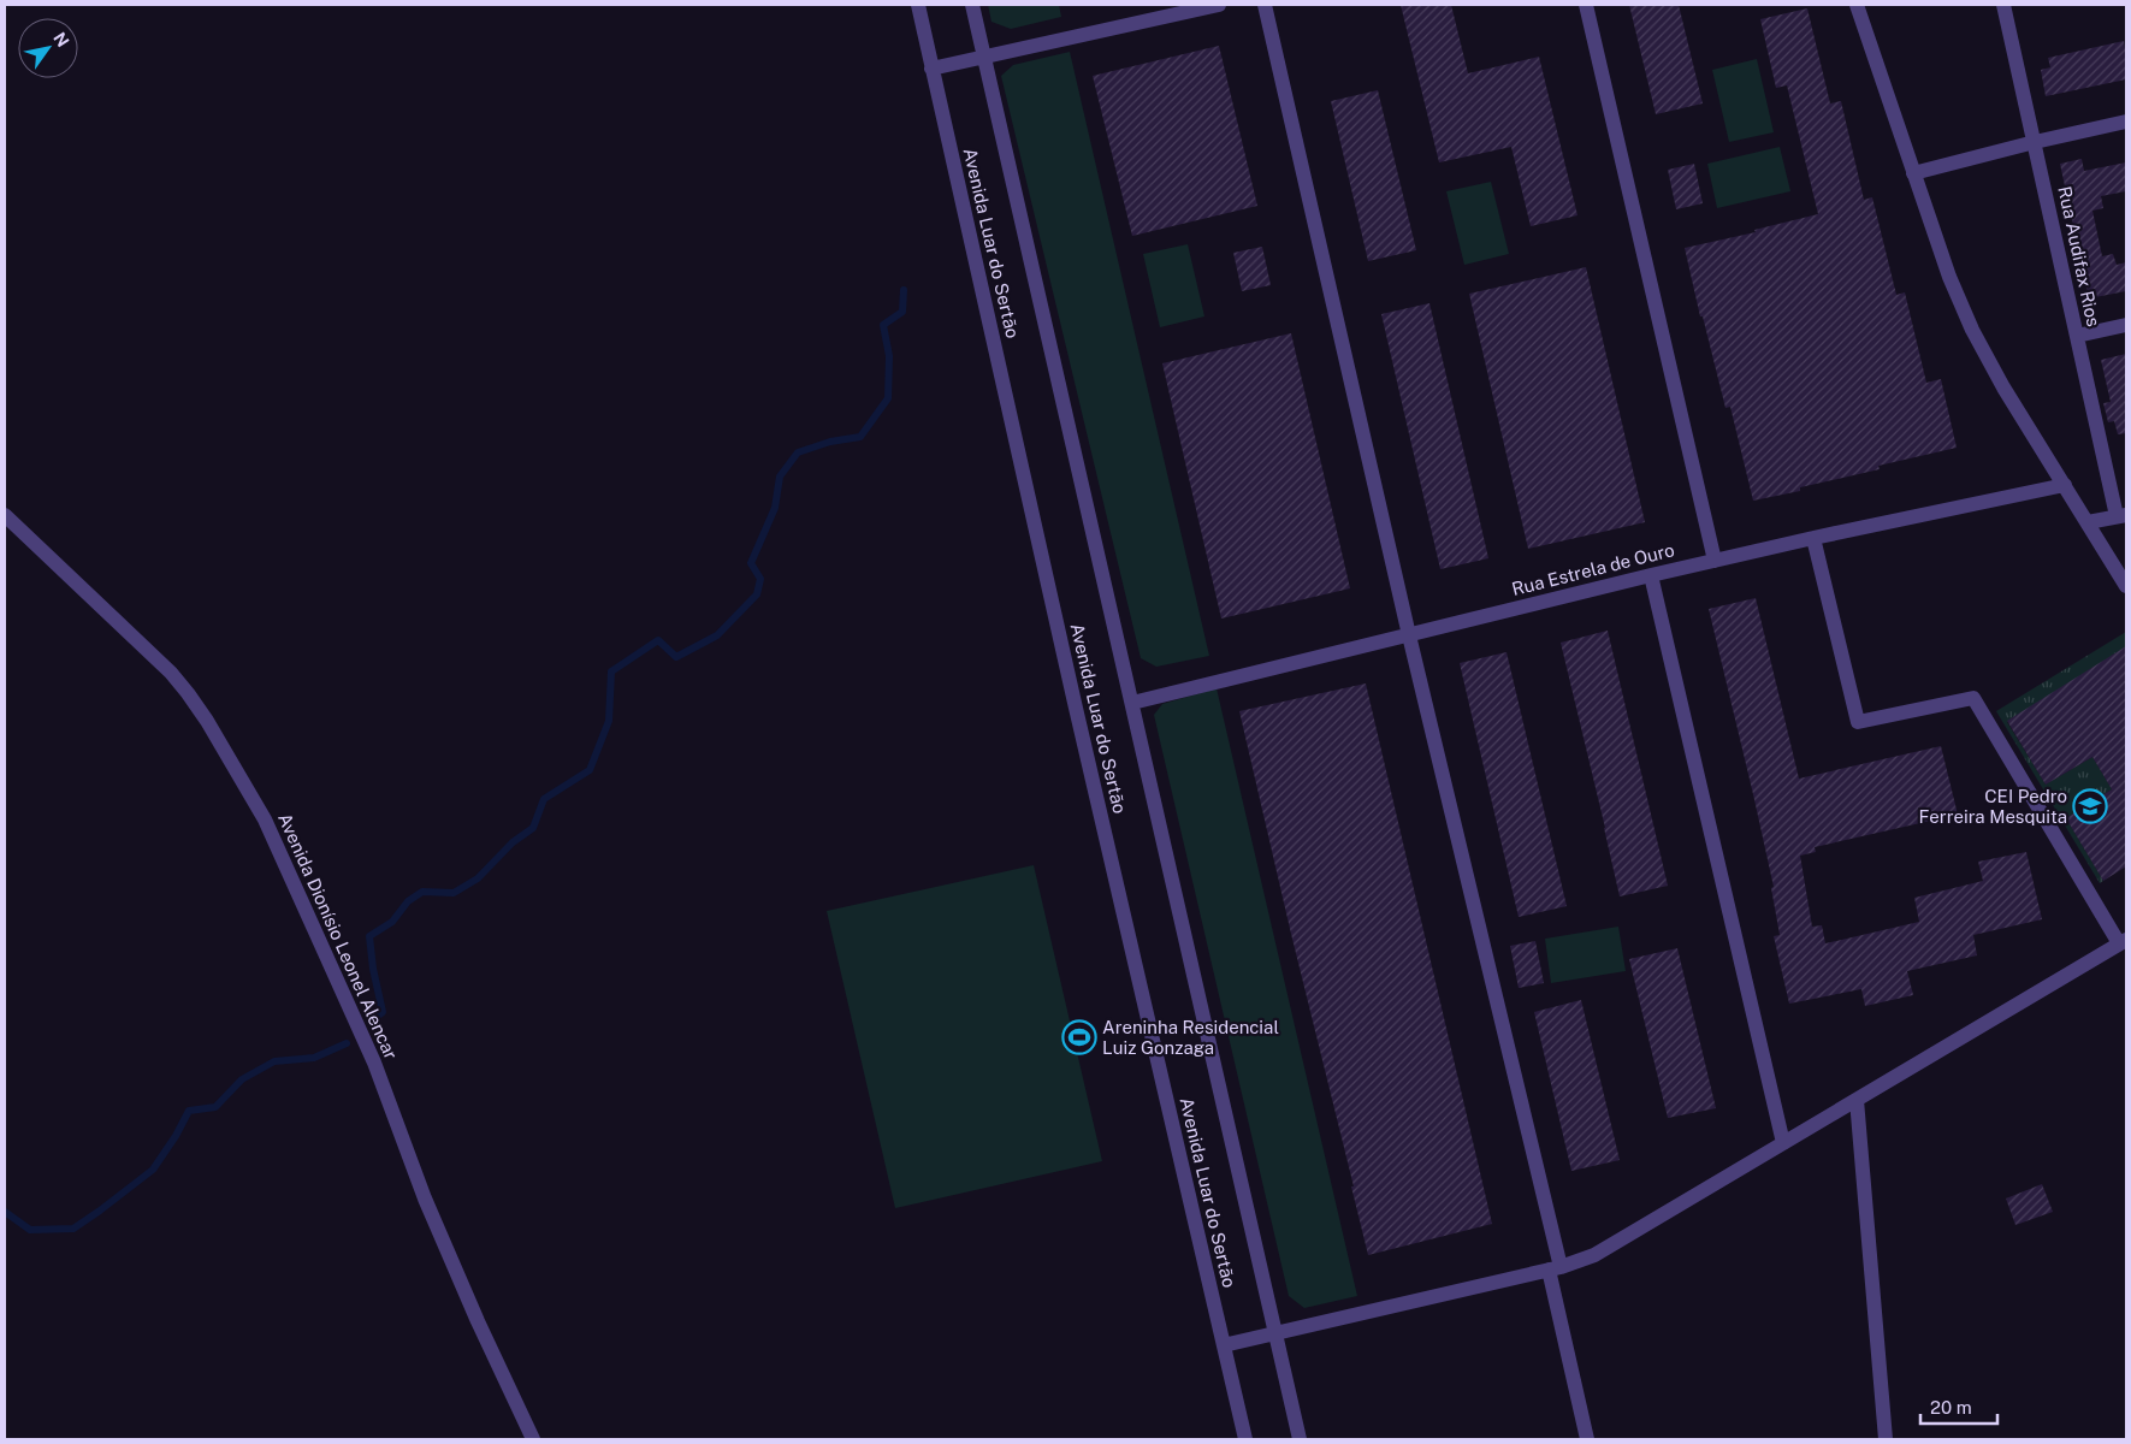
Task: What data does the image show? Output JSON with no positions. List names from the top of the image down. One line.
{"streets":{"street":["Avenida Luar do Sertão","Rua Audifax Rios","Rua Estrela de Ouro","Avenida Dionísio Leonel Alencar"]},"crossings":[["Avenida Luar do Sertão","Rua Estrela de Ouro"]],"places":{"school or university":["CEI Pedro Ferreira Mesquita"],"sports":["Areninha Residencial Luiz Gonzaga"]},"scale_bar":"20 m","north":"top right"}
